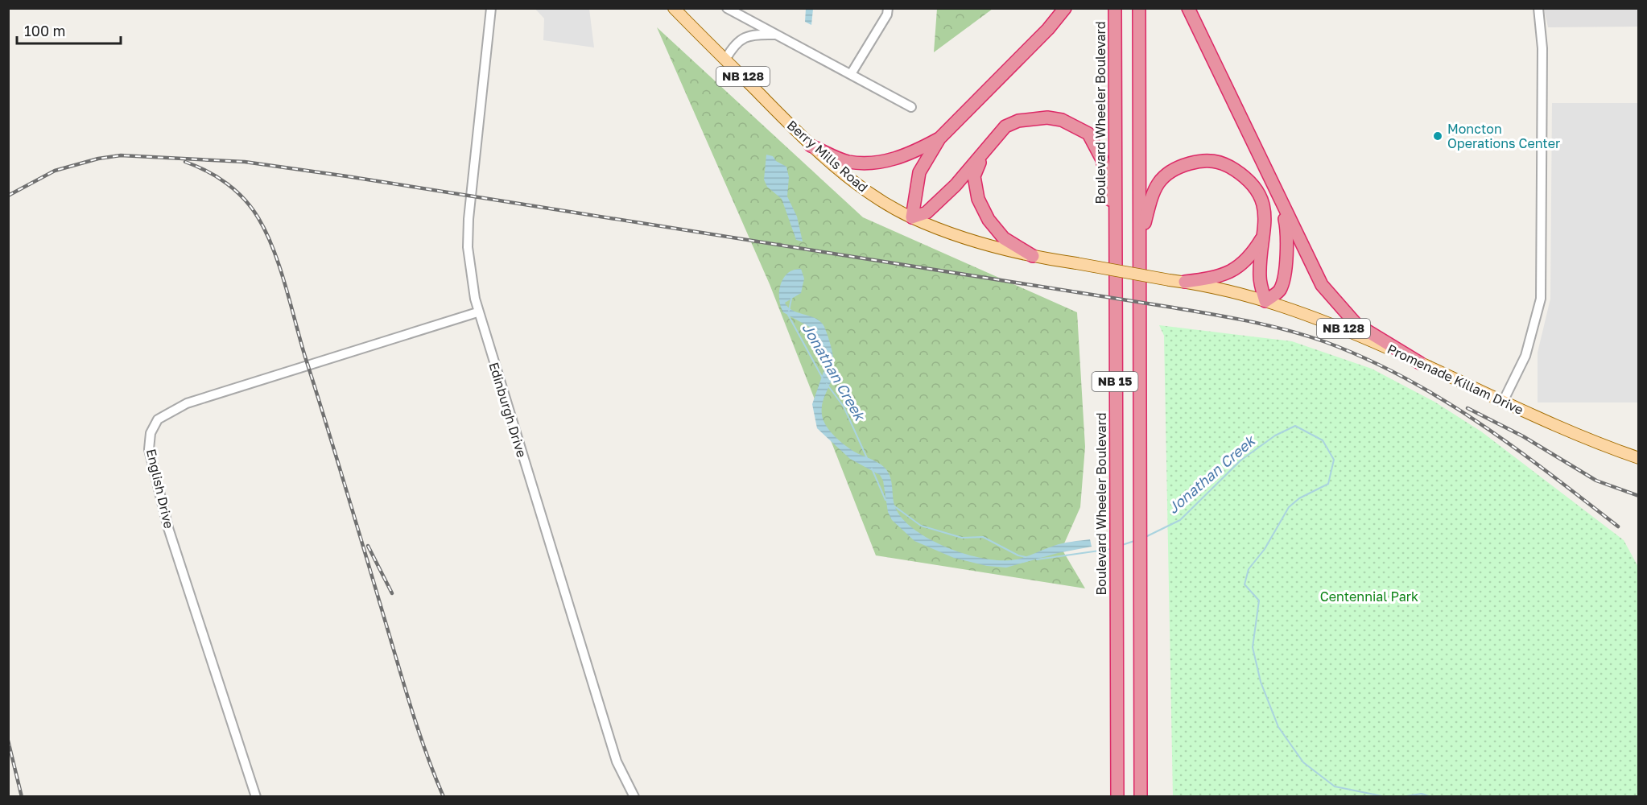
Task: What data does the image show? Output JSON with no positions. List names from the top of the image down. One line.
{"streets":{"highway":["Boulevard Wheeler Boulevard","NB 15"],"main road":["NB 128","Berry Mills Road","Promenade Killam Drive"],"street":["Edinburgh Drive","English Drive"]},"crossings":[["Berry Mills Road","Promenade Killam Drive"],["Edinburgh Drive","English Drive"]],"water":["Jonathan Creek"],"parks":["Centennial Park"],"places":["Moncton Operations Center"],"scale_bar":"100 m"}
